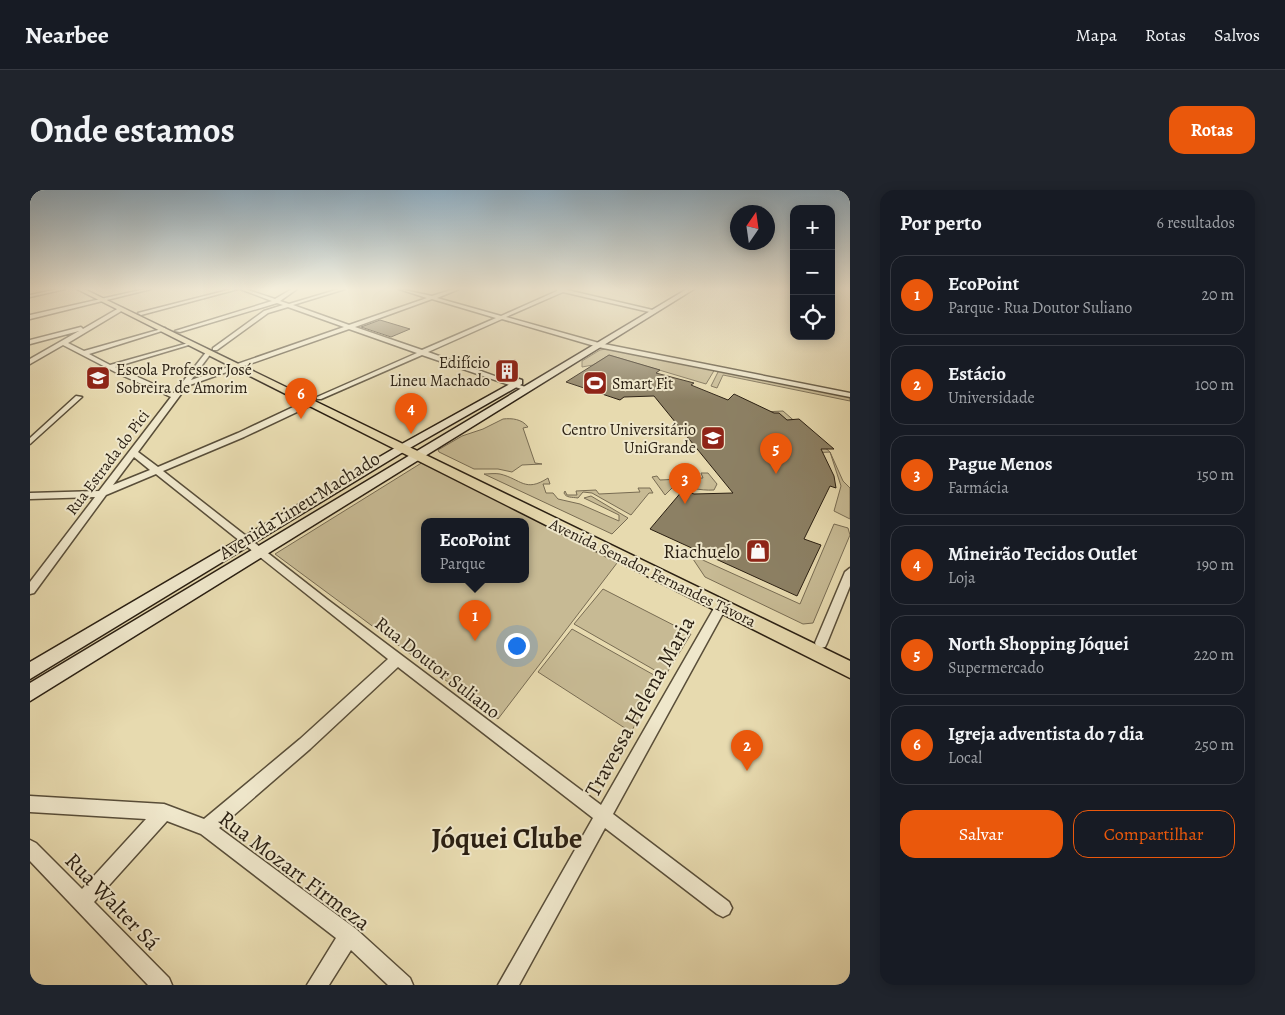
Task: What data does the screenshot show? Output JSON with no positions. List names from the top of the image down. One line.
{"streets":{"main road":["Avenida Senador Fernandes Távora"],"street":["Rua Estrada do Pici","Avenida Lineu Machado","Rua Doutor Suliano","Travessa Helena Maria","Rua Mozart Firmeza","Rua Walter Sá"]},"crossings":[["Rua Estrada do Pici","Avenida Senador Fernandes Távora"],["Rua Estrada do Pici","Rua Doutor Suliano"],["Avenida Lineu Machado","Avenida Senador Fernandes Távora"],["Avenida Lineu Machado","Rua Doutor Suliano"],["Avenida Senador Fernandes Távora","Travessa Helena Maria"],["Rua Doutor Suliano","Travessa Helena Maria"]],"districts":["Jóquei Clube"],"places":{"building":["Edifício Lineu Machado"],"school or university":["Escola Professor José Sobreira de Amorim","Centro Universitário UniGrande"],"sports":["Smart Fit"],"shop":["Riachuelo"]},"north":"top","page":{"header":"Nearbee","nav":["Mapa","Rotas","Salvos"],"title":"Onde estamos","buttons":["Rotas",["Salvar","Compartilhar"]],"heading":["Por perto","6 resultados"],"map_buttons":["+","−"],"list":[{"mark":"1","name":"EcoPoint","note":"Parque · Rua Doutor Suliano","value":"20 m"},{"mark":"2","name":"Estácio","note":"Universidade","value":"100 m"},{"mark":"3","name":"Pague Menos","note":"Farmácia","value":"150 m"},{"mark":"4","name":"Mineirão Tecidos Outlet","note":"Loja","value":"190 m"},{"mark":"5","name":"North Shopping Jóquei","note":"Supermercado","value":"220 m"},{"mark":"6","name":"Igreja adventista do 7 dia","note":"Local","value":"250 m"}],"pins":["6","4","5","3","1","2"],"popup":["EcoPoint","Parque"]}}
